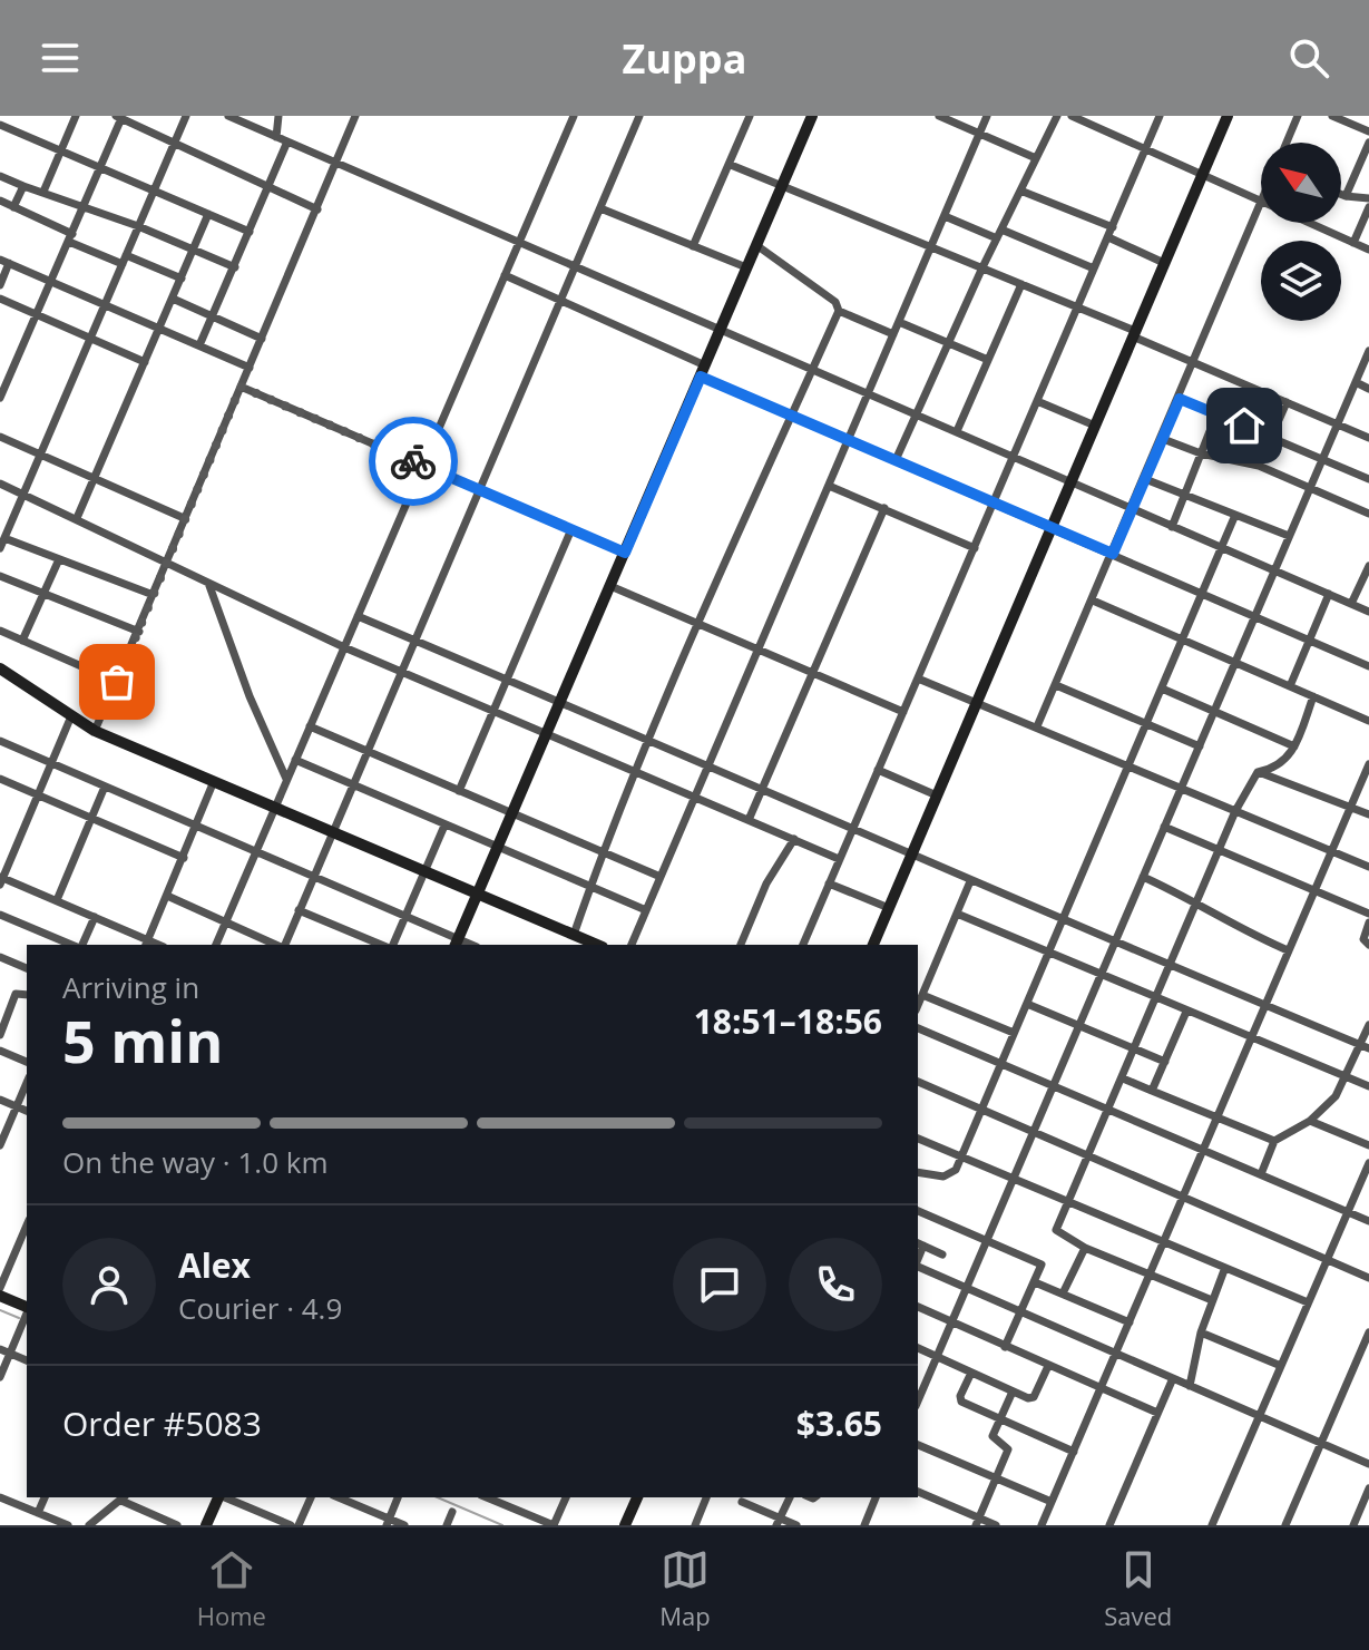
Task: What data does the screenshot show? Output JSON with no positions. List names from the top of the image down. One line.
{"north":"top left","page":{"header":"Zuppa","heading":["5 min","Arriving in","18:51–18:56"],"panel":["Alex","Courier · 4.9","Order #5083","$3.65"],"bar":"On the way · 1.0 km","tabs":["Home","Map","Saved"]}}
